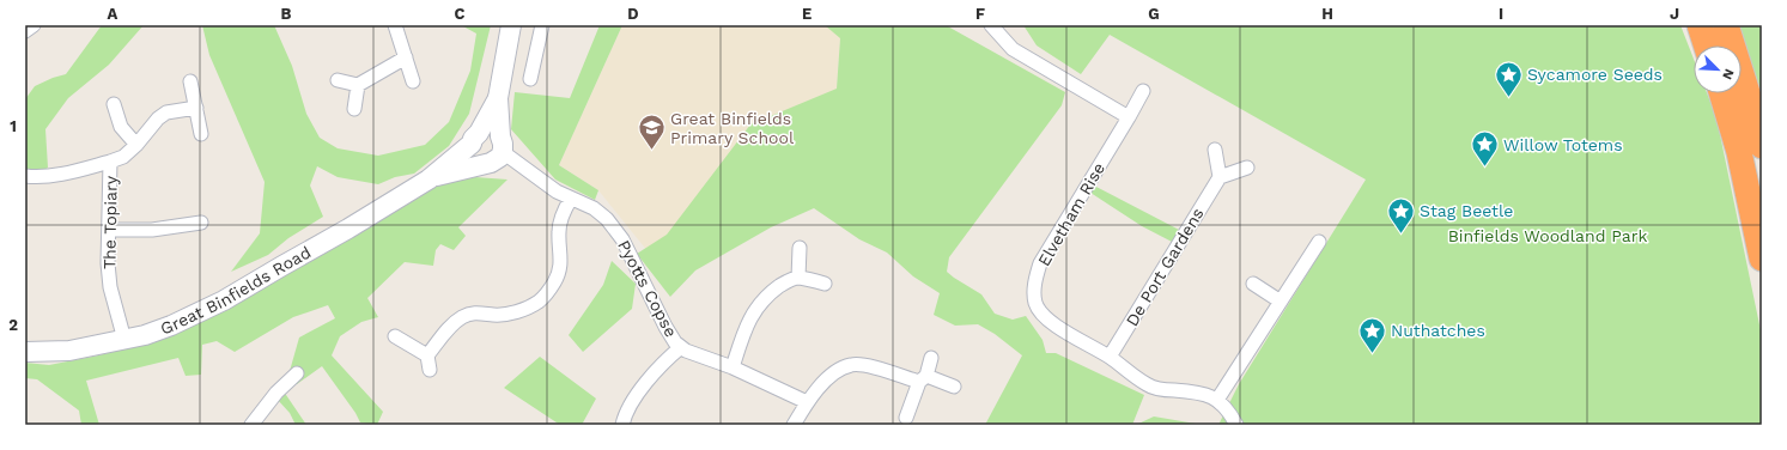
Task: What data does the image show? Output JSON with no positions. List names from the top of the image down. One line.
{"streets":{"street":["Elvetham Rise","The Topiary","De Port Gardens","Pyotts Copse","Great Binfields Road"]},"crossings":[["Elvetham Rise","De Port Gardens"],["The Topiary","Great Binfields Road"],["Pyotts Copse","Great Binfields Road"]],"parks":["Binfields Woodland Park"],"places":{"place":["Sycamore Seeds","Willow Totems","Stag Beetle","Nuthatches"],"school or university":["Great Binfields Primary School"]},"north":"bottom right","grid":{"columns":["A","B","C","D","E","F","G","H","I","J"],"rows":["1","2"]}}
